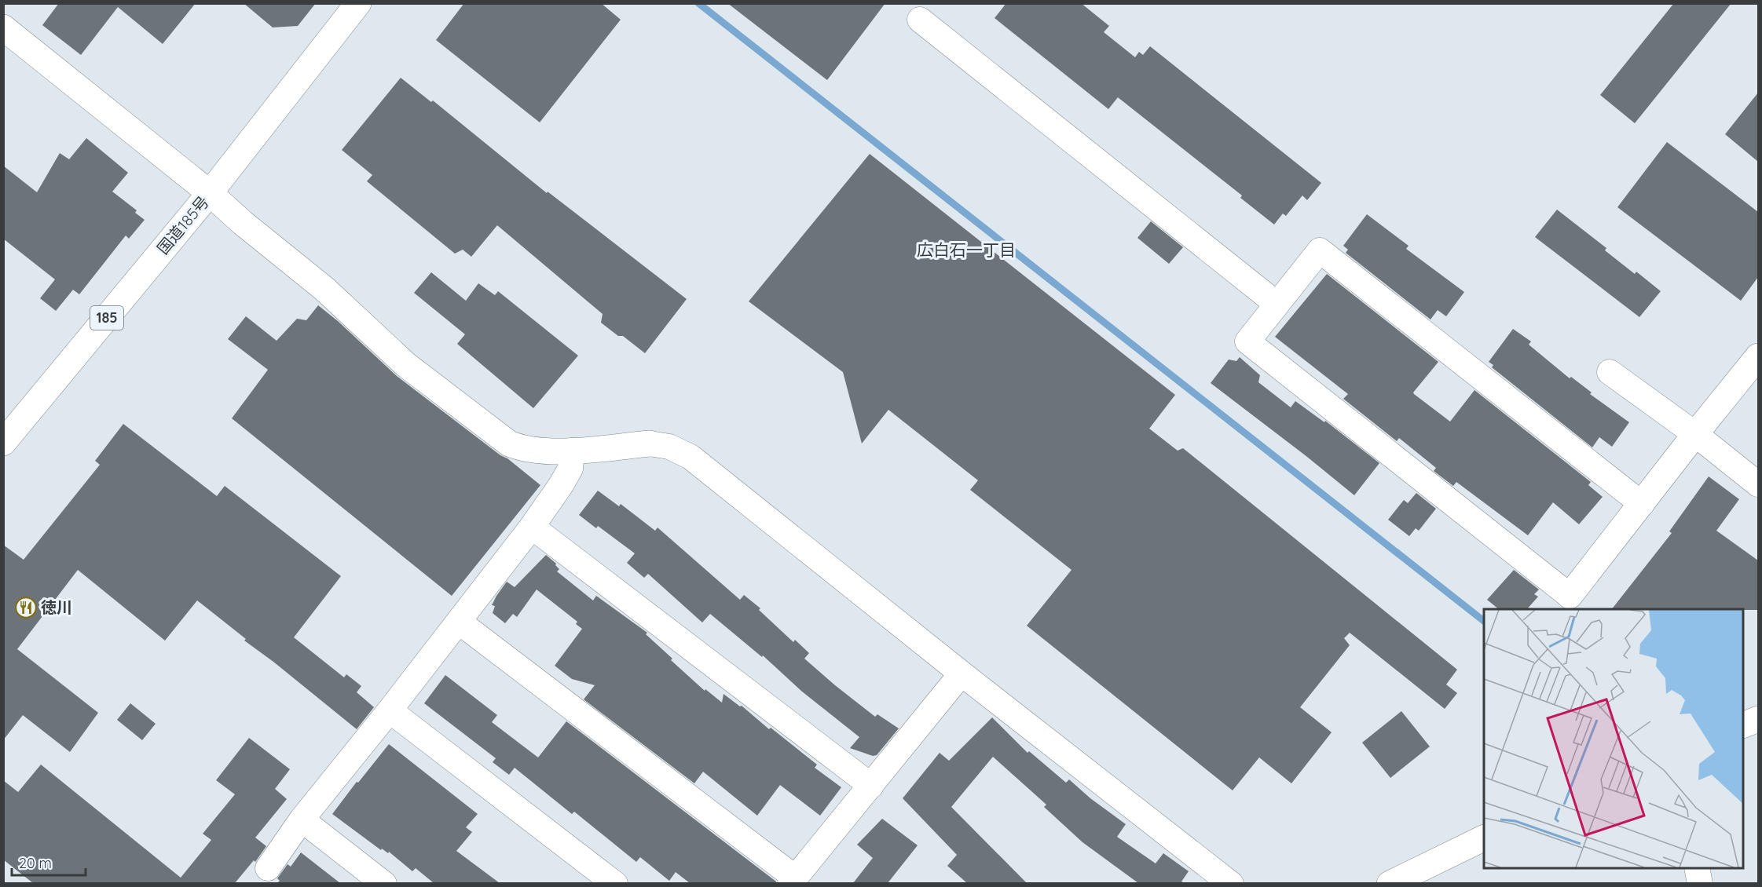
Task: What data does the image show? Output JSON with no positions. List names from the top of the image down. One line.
{"streets":{"main road":["国道185号","185"]},"districts":["広白石一丁目"],"places":{"restaurant":["徳川"]},"scale_bar":"20 m"}
